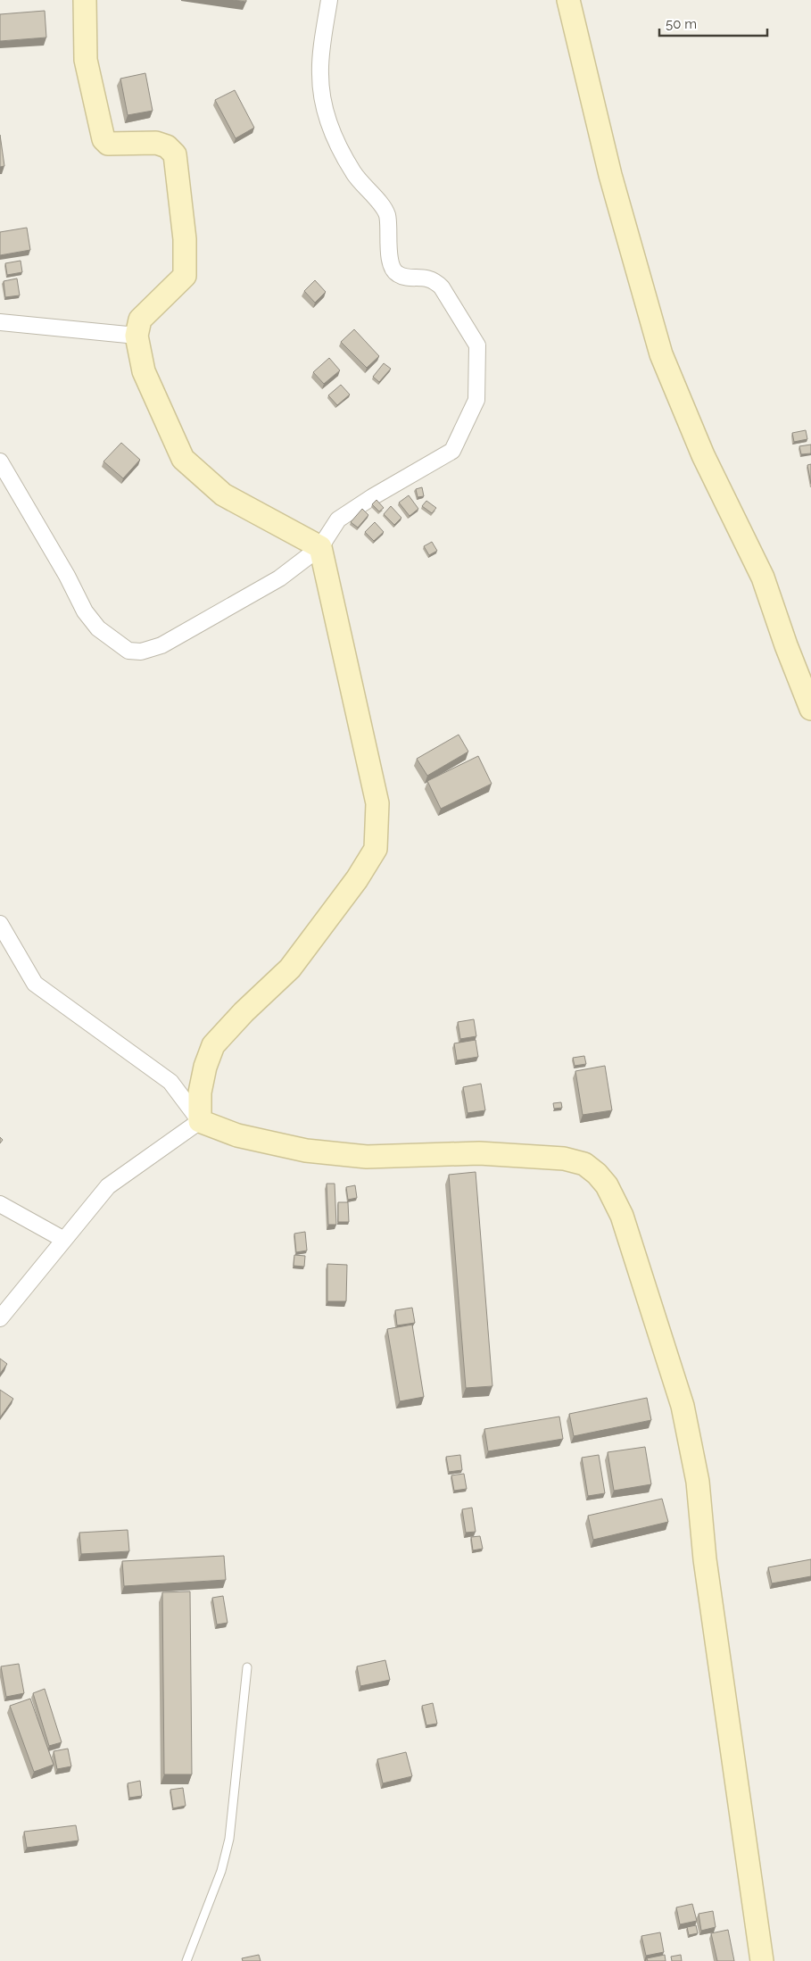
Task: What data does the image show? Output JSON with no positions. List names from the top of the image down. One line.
{"scale_bar":"50 m"}
